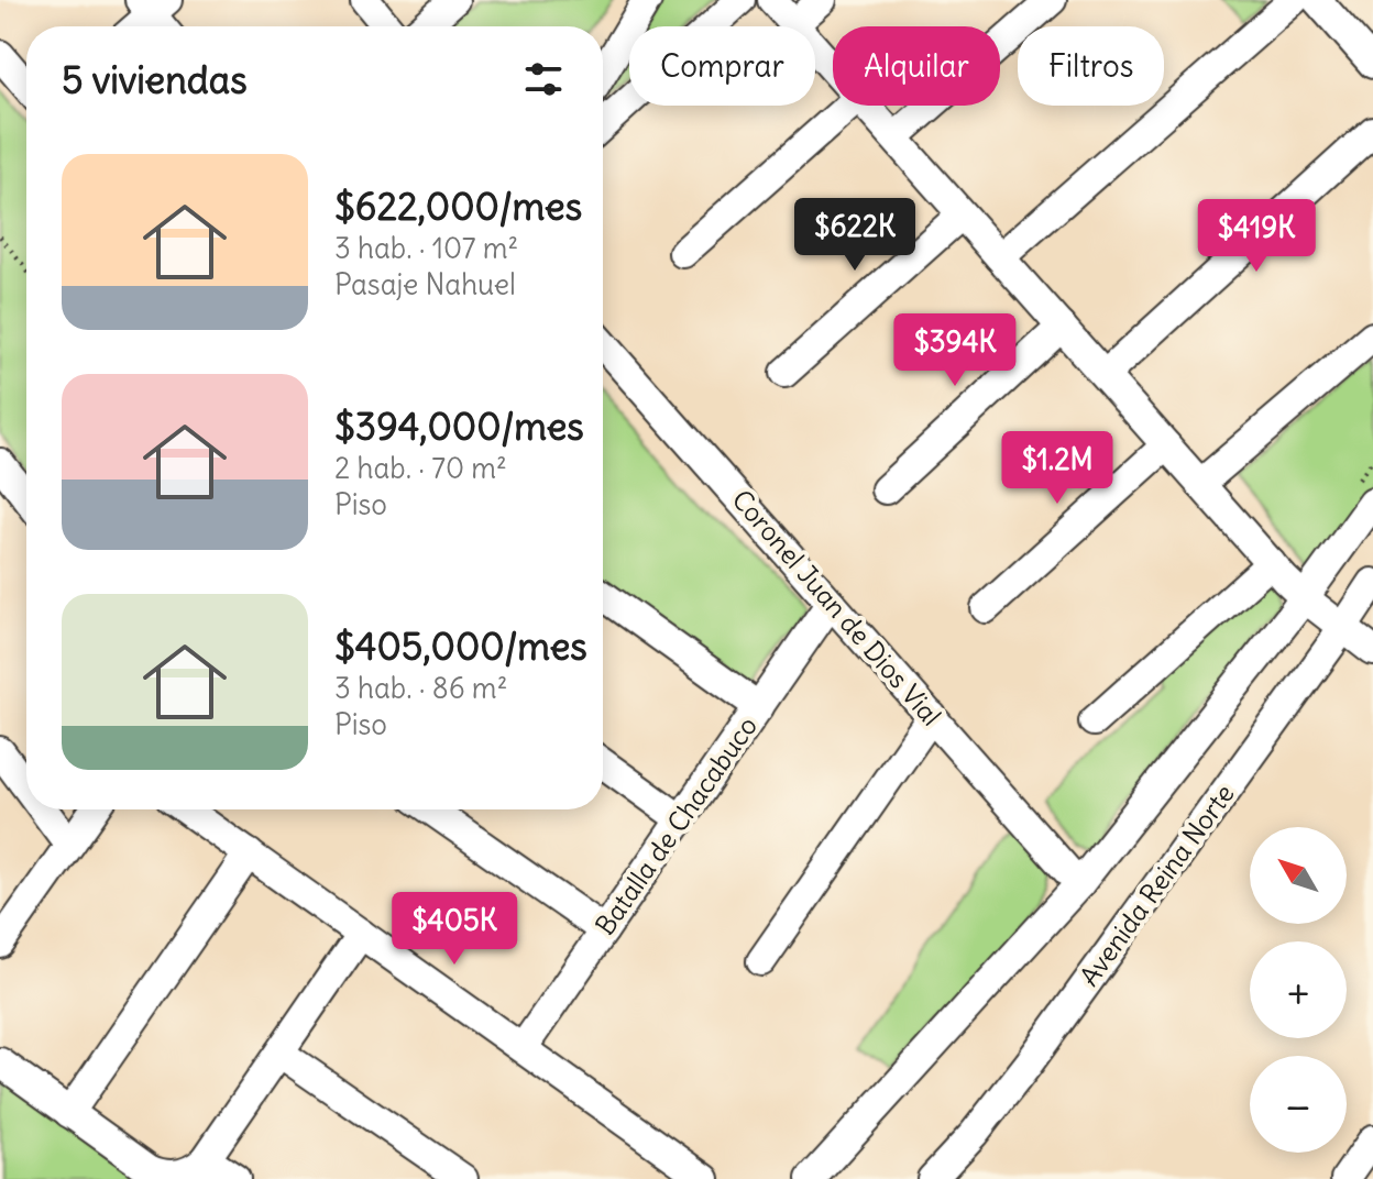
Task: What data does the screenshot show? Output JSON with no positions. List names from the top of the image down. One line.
{"streets":{"street":["Coronel Juan de Dios Vial","Batalla de Chacabuco","Avenida Reina Norte"]},"crossings":[["Coronel Juan de Dios Vial","Batalla de Chacabuco"]],"north":"top left","page":{"chip":["Comprar","Alquilar","Filtros"],"heading":"5 viviendas","list":[{"name":"$622,000/mes","note":"3 hab. · 107 m² · Pasaje Nahuel"},{"name":"$394,000/mes","note":"2 hab. · 70 m² · Piso"},{"name":"$405,000/mes","note":"3 hab. · 86 m² · Piso"}],"price":["$622K","$419K","$394K","$1.2M","$405K"],"map_buttons":["+","−"]}}
